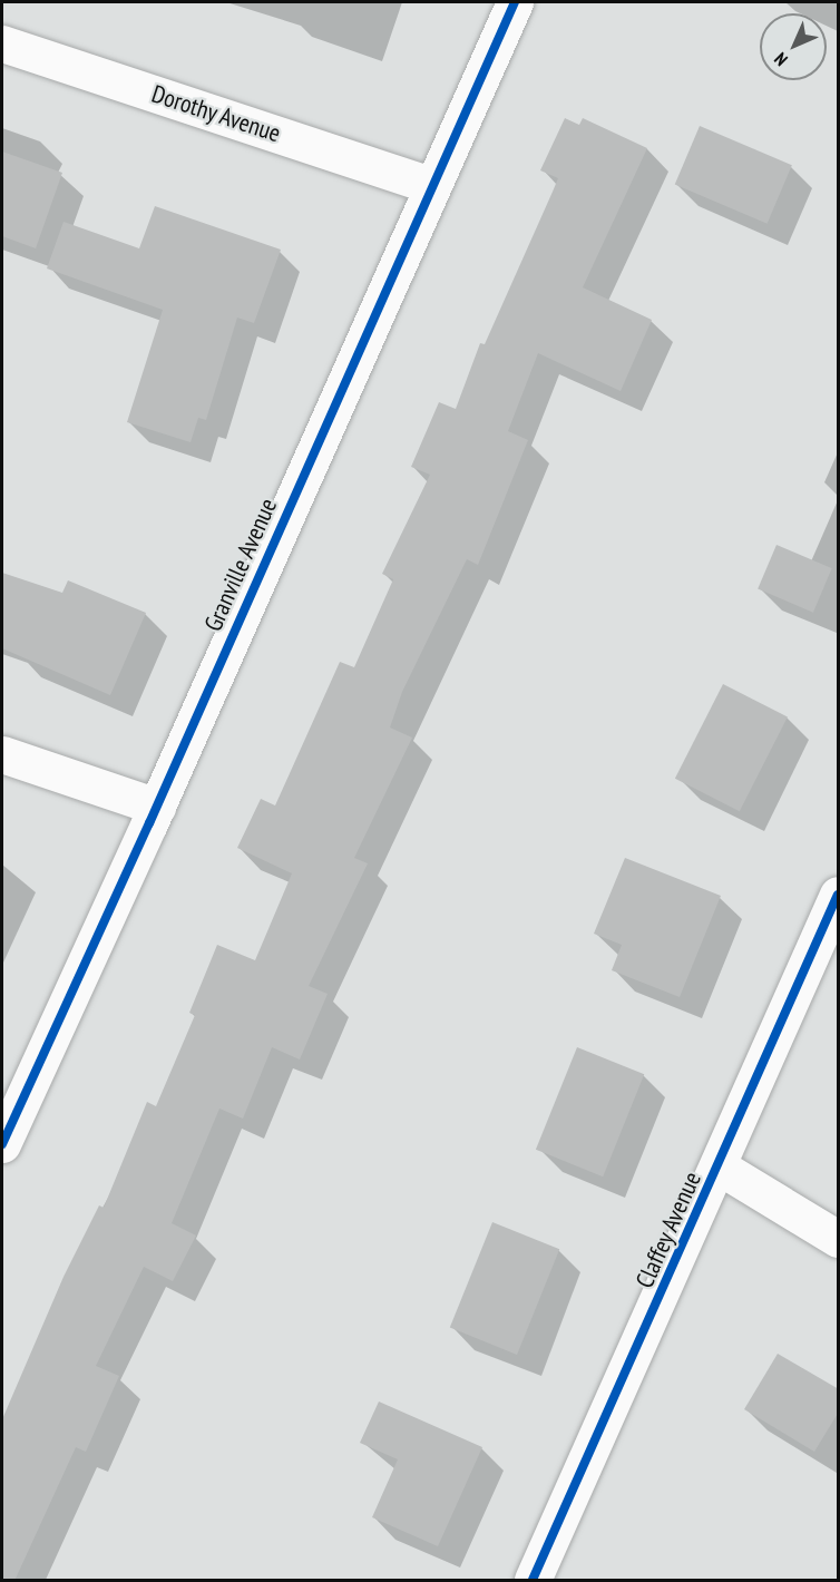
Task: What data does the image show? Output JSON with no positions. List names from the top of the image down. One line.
{"streets":{"street":["Dorothy Avenue","Granville Avenue","Claffey Avenue"]},"crossings":[["Dorothy Avenue","Granville Avenue"]],"north":"bottom left"}
